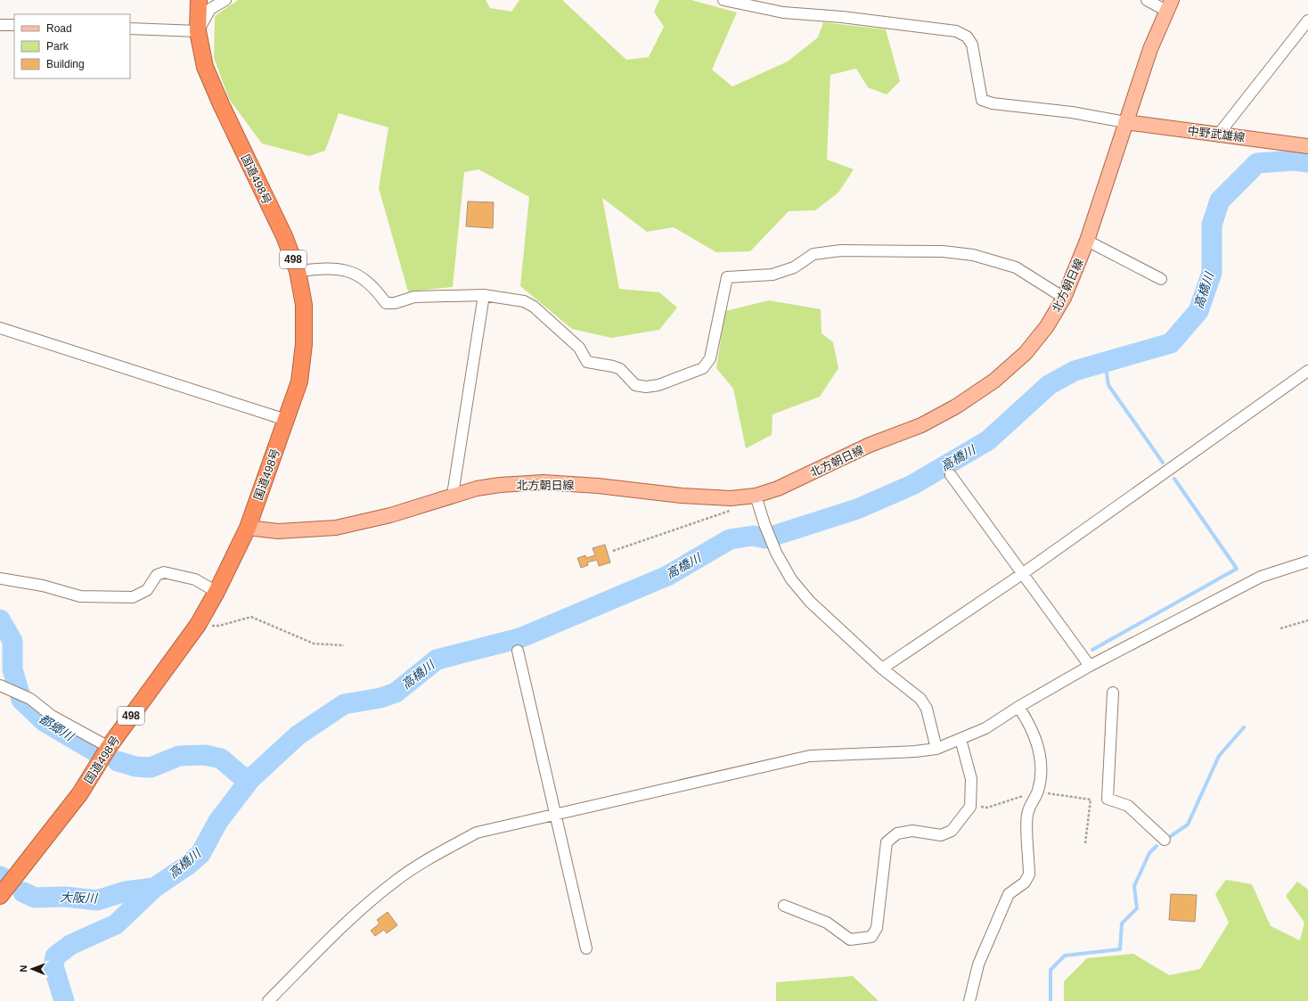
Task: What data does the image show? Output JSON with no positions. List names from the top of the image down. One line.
{"streets":{"highway":["国道498号","498"],"main road":["中野武雄線","北方朝日線"]},"crossings":[["中野武雄線","北方朝日線"],["国道498号","北方朝日線"]],"water":["高橋川","都郷川","大阪川"],"legend":["Road","Park","Building"],"north":"left"}
